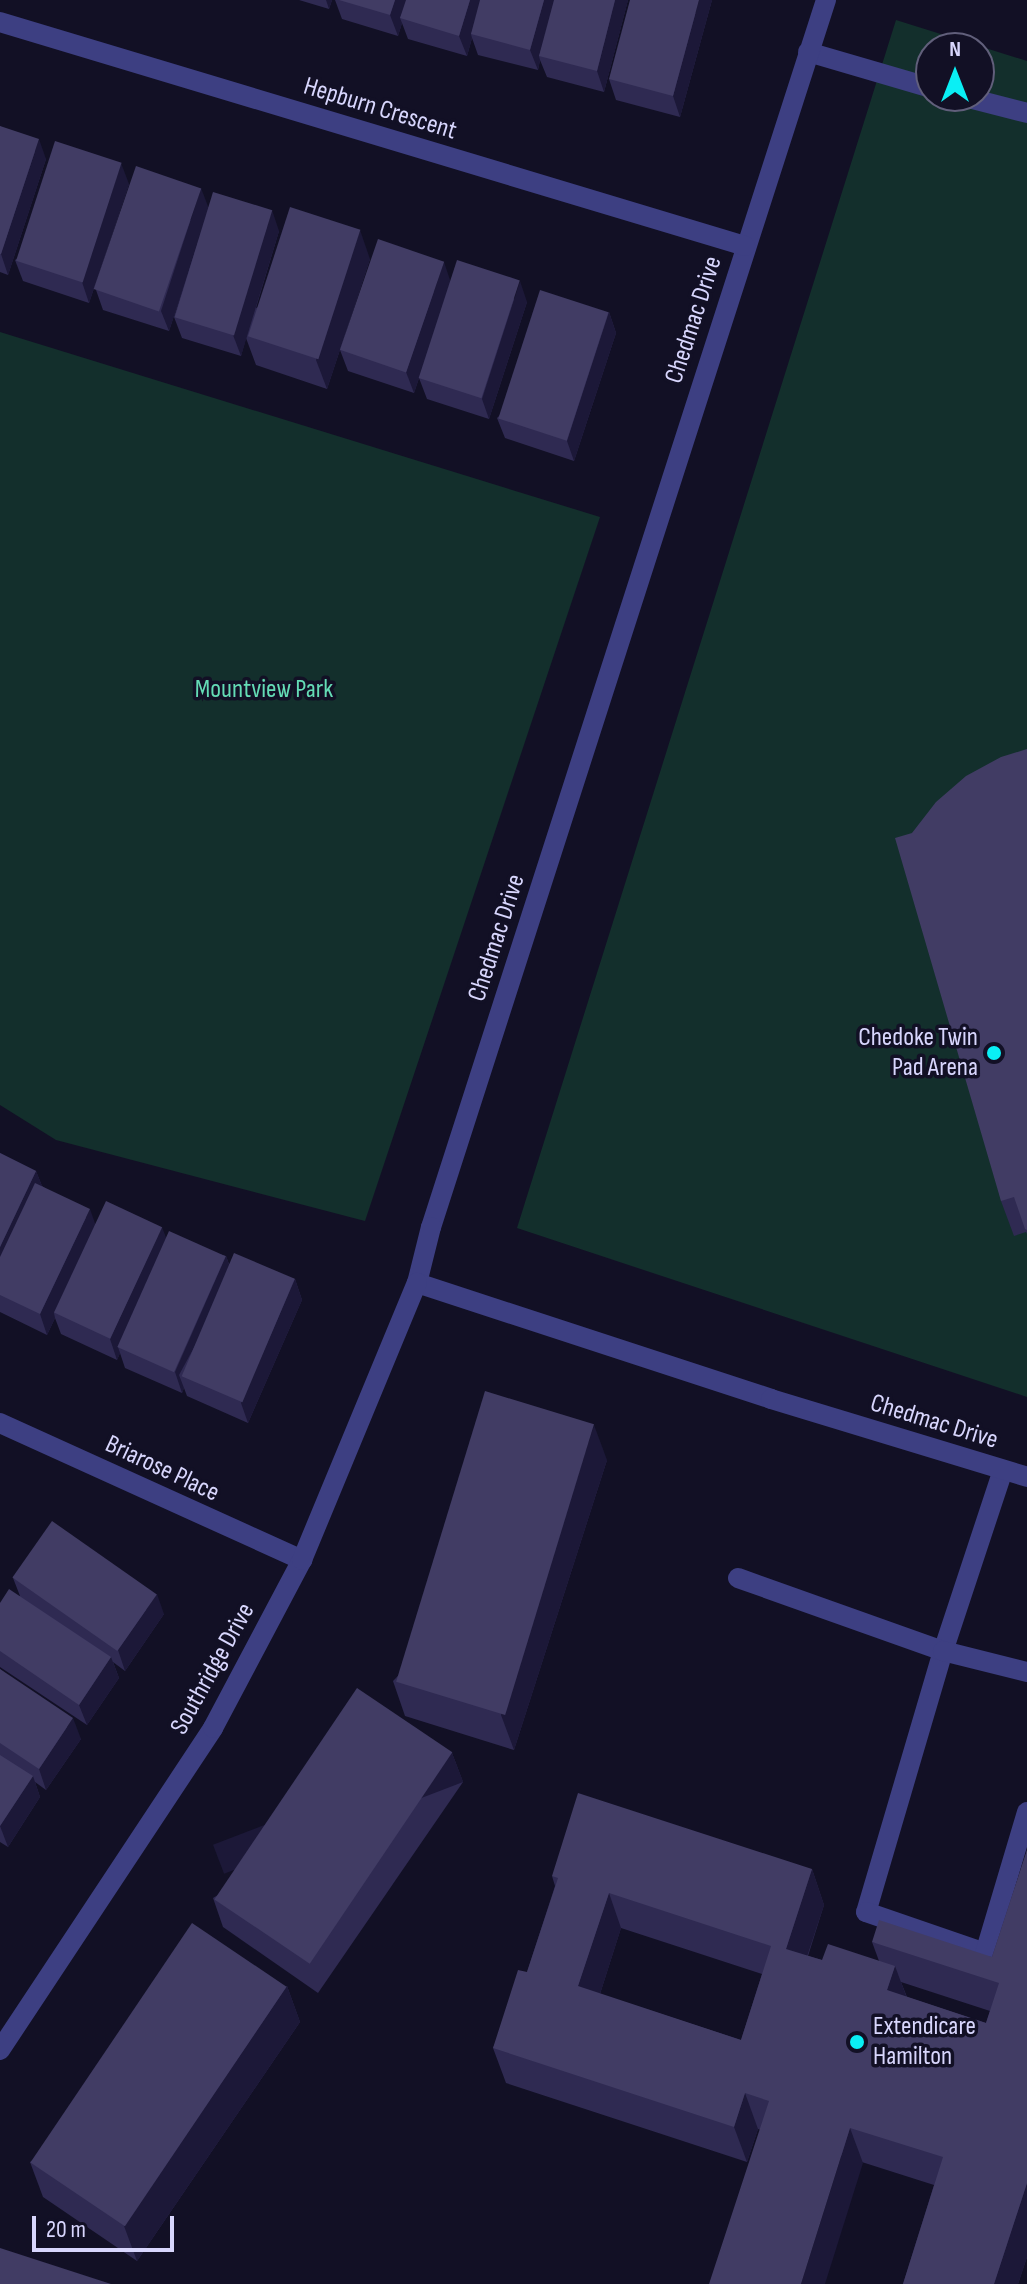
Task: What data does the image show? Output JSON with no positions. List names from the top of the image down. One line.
{"streets":{"street":["Hepburn Crescent","Chedmac Drive","Briarose Place","Southridge Drive"]},"crossings":[["Hepburn Crescent","Chedmac Drive"],["Chedmac Drive","Southridge Drive"],["Briarose Place","Southridge Drive"]],"parks":["Mountview Park"],"places":["Chedoke Twin Pad Arena","Extendicare Hamilton"],"scale_bar":"20 m","north":"top"}
